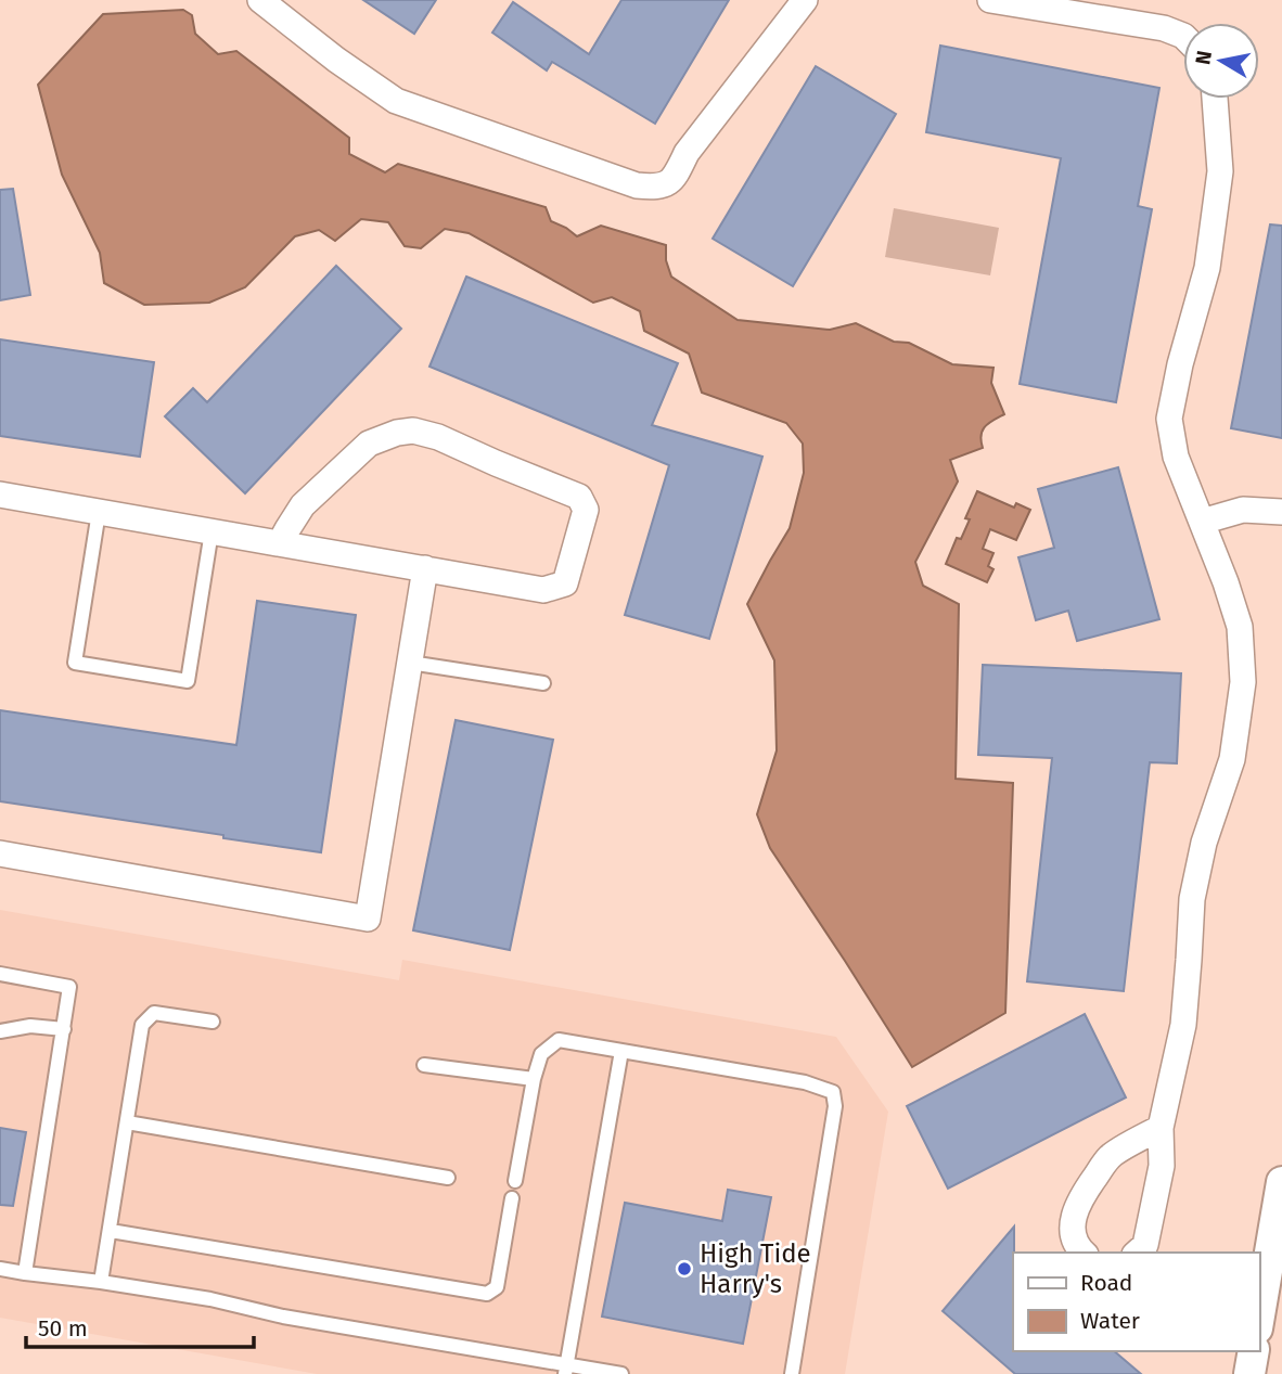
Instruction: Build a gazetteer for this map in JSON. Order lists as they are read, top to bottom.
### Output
{
  "places": ["High Tide Harry's"],
  "legend": ["Road", "Water"],
  "scale_bar": "50 m",
  "north": "left"
}
